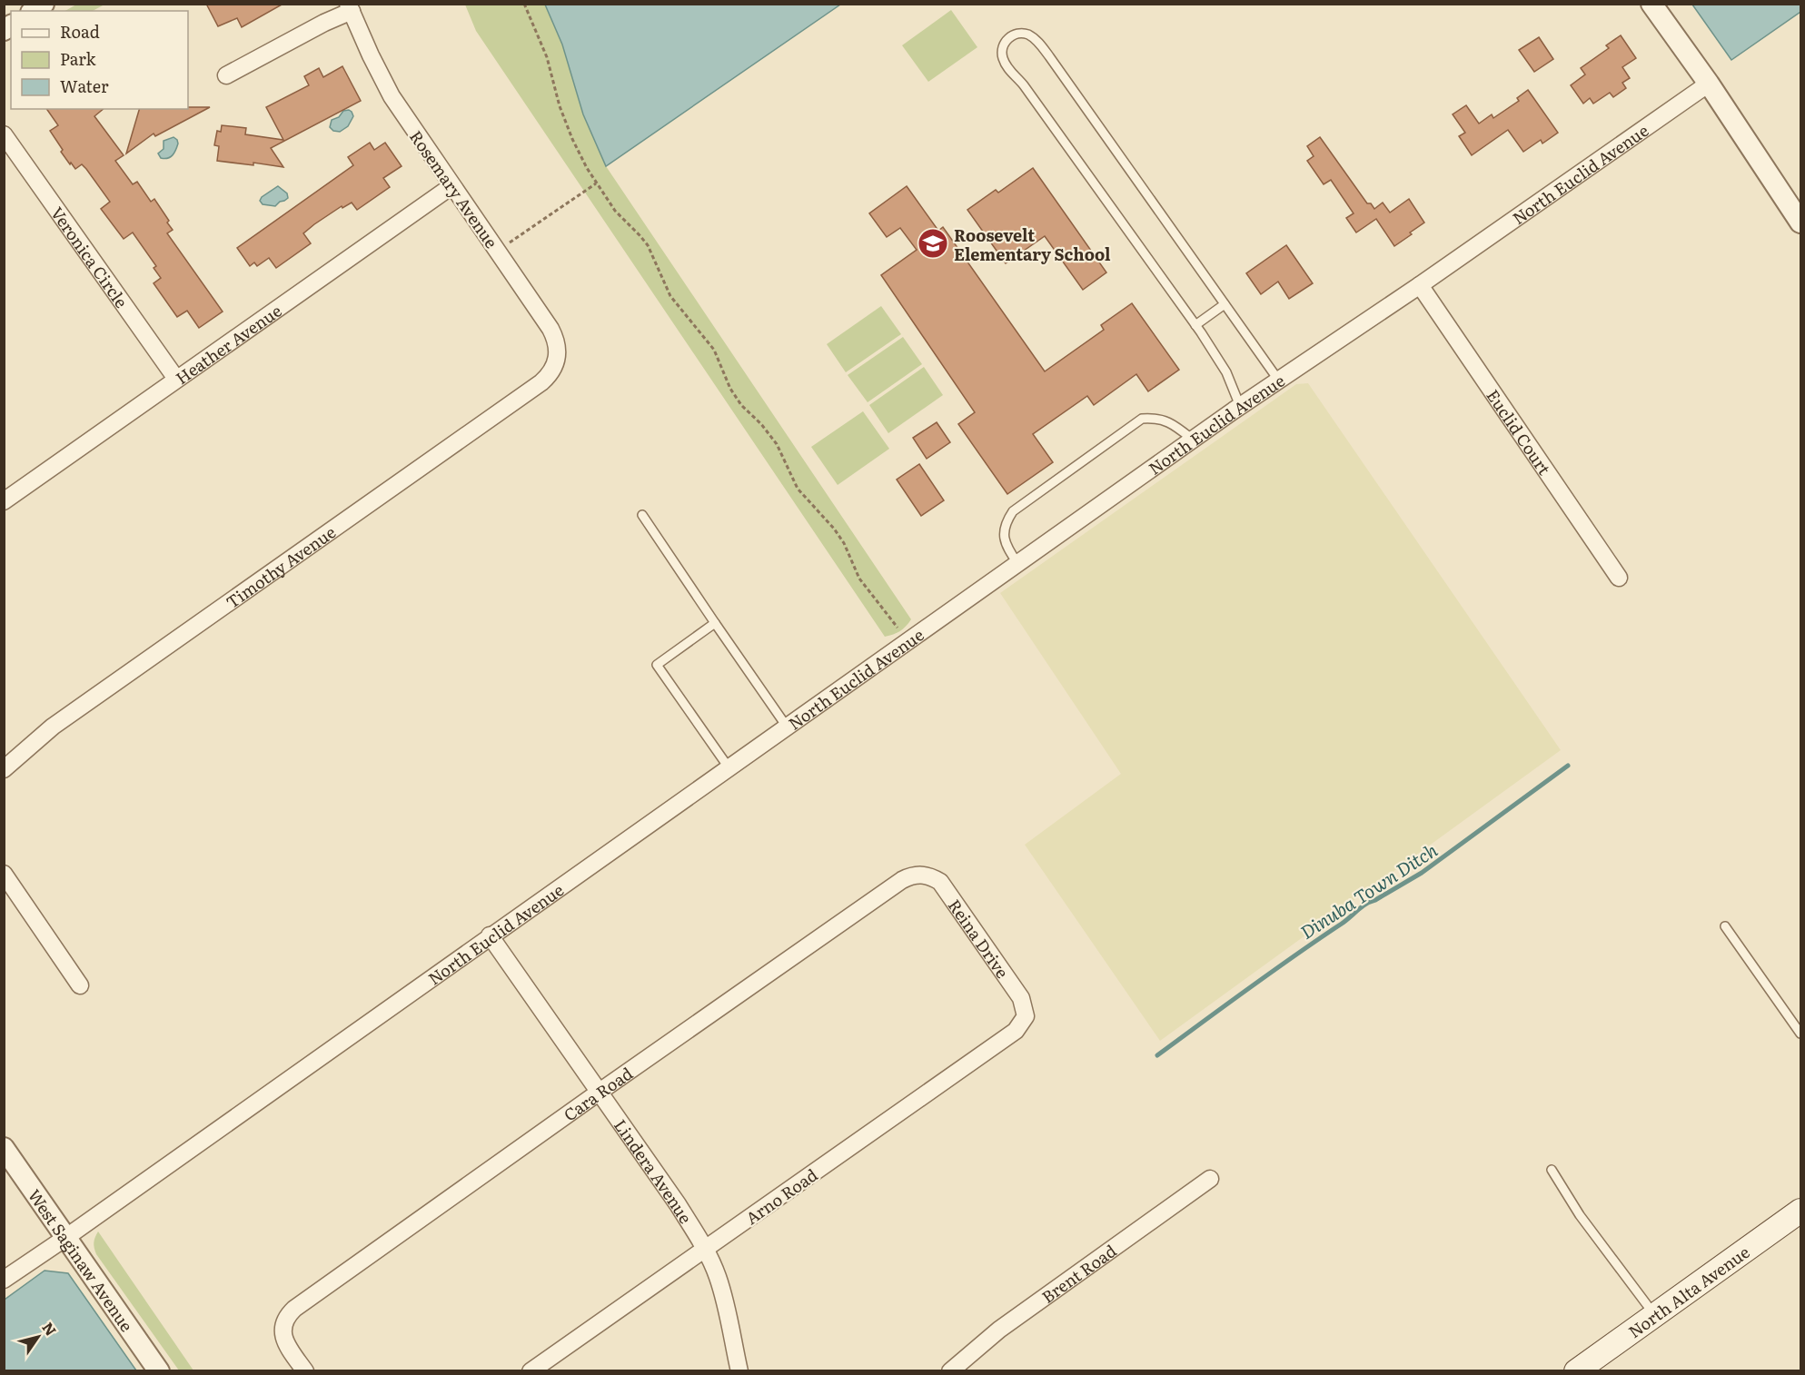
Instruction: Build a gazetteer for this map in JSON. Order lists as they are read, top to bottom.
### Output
{
  "streets": {
    "main road": ["North Alta Avenue"],
    "street": [
      "North Euclid Avenue",
      "Rosemary Avenue",
      "Veronica Circle",
      "Heather Avenue",
      "Euclid Court",
      "Timothy Avenue",
      "Reina Drive",
      "Cara Road",
      "Lindera Avenue",
      "Arno Road",
      "West Saginaw Avenue",
      "Brent Road"
    ]
  },
  "crossings": [
    ["North Euclid Avenue", "Euclid Court"],
    ["North Euclid Avenue", "Lindera Avenue"],
    ["North Euclid Avenue", "West Saginaw Avenue"],
    ["Rosemary Avenue", "Heather Avenue"],
    ["Rosemary Avenue", "Timothy Avenue"],
    ["Veronica Circle", "Heather Avenue"],
    ["Reina Drive", "Cara Road"],
    ["Reina Drive", "Arno Road"],
    ["Cara Road", "Lindera Avenue"],
    ["Lindera Avenue", "Arno Road"]
  ],
  "water": ["Dinuba Town Ditch"],
  "places": {
    "school or university": ["Roosevelt Elementary School"]
  },
  "legend": ["Road", "Park", "Water"],
  "north": "top right"
}
